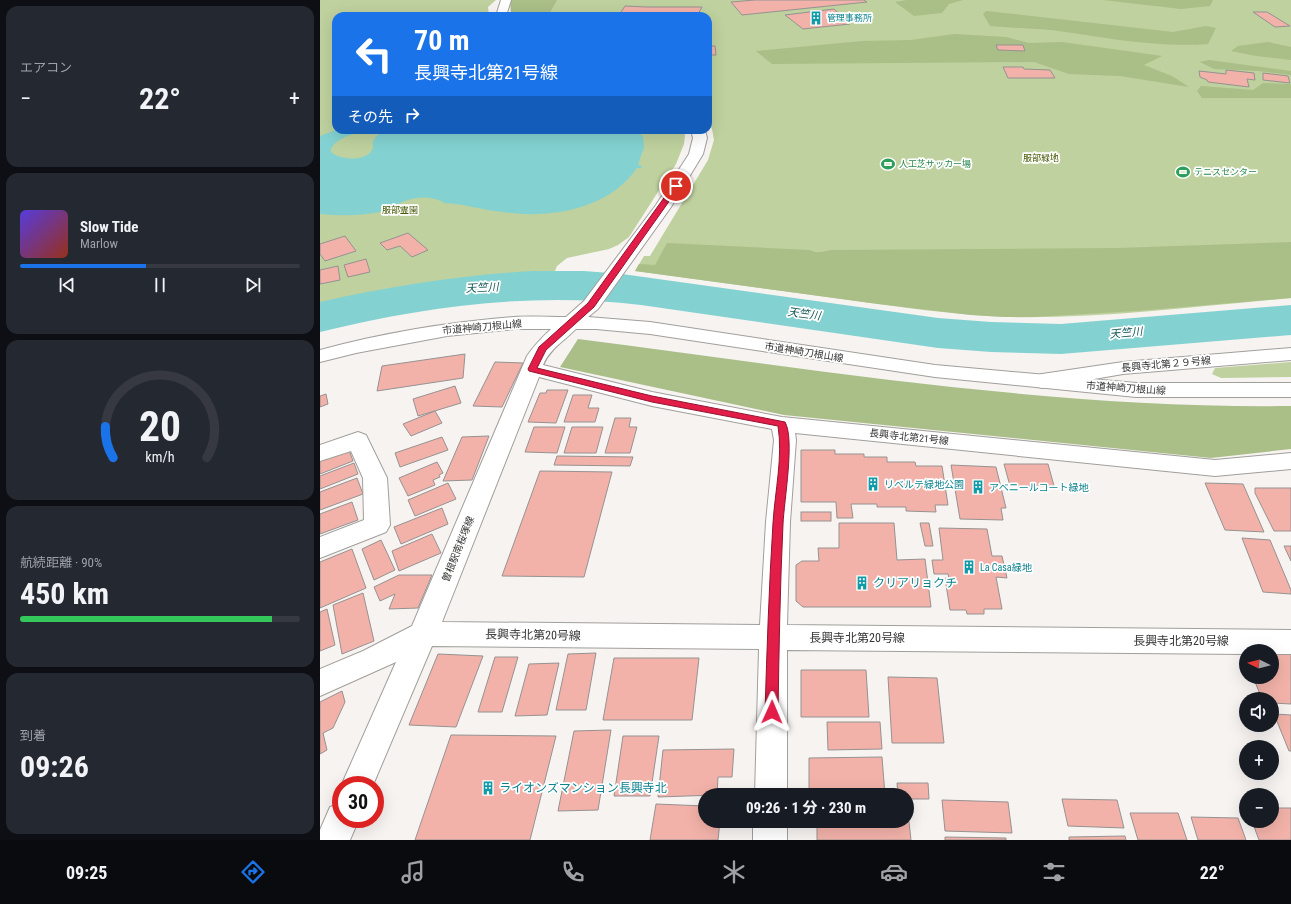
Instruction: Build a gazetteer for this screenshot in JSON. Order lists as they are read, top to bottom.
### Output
{
  "streets": {
    "street": [
      "市道神崎刀根山線",
      "長興寺北第２９号線",
      "長興寺北第21号線",
      "曽根駅南桜塚線",
      "長興寺北第20号線"
    ]
  },
  "crossings": [
    ["市道神崎刀根山線", "長興寺北第２９号線"],
    ["市道神崎刀根山線", "曽根駅南桜塚線"],
    ["長興寺北第21号線", "曽根駅南桜塚線"],
    ["曽根駅南桜塚線", "長興寺北第20号線"]
  ],
  "water": ["天竺川"],
  "parks": ["服部緑地", "服部霊園"],
  "places": {
    "building": [
      "管理事務所",
      "リベルテ緑地公園",
      "アベニールコート緑地",
      "La Casa緑地",
      "クリアリョクチ",
      "ライオンズマンション長興寺北"
    ],
    "sports": ["人工芝サッカー場", "テニスセンター"]
  },
  "north": "left",
  "page": {
    "tile": [
      "エアコン",
      ["航続距離 · 90%", "450 km"],
      ["到着", "09:26"]
    ],
    "turn": ["70 m", "長興寺北第21号線"],
    "heat": ["−", "22°", "+"],
    "then": "その先",
    "song": ["Slow Tide", "Marlow"],
    "map_buttons": ["+", "−"],
    "limit": "30",
    "trip": "09:26 · 1 分 · 230 m",
    "tabs": ["09:25", "22°"],
    "gauge": ["20", "km/h"]
  }
}
